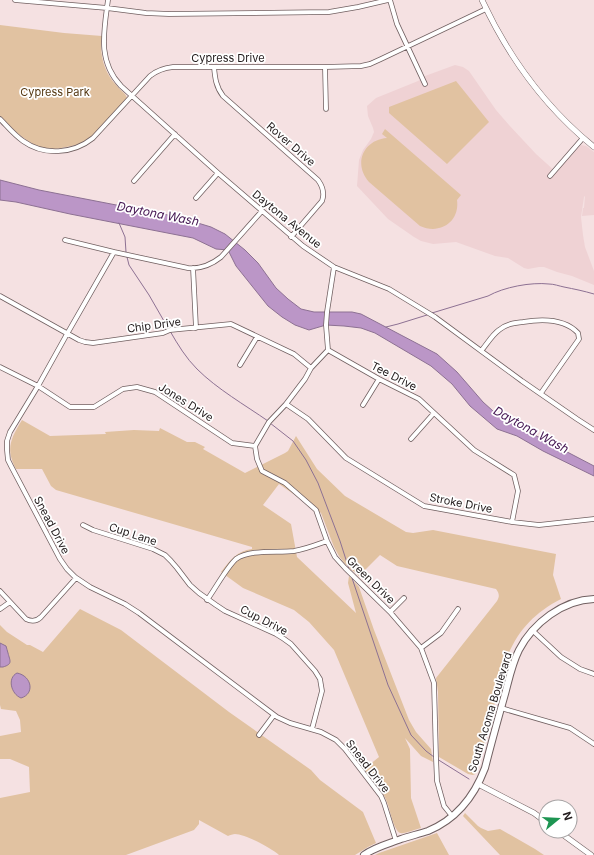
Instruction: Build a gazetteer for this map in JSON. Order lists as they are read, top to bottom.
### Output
{
  "streets": {
    "main road": ["South Acoma Boulevard"],
    "street": [
      "Cypress Drive",
      "Rover Drive",
      "Daytona Avenue",
      "Chip Drive",
      "Tee Drive",
      "Jones Drive",
      "Stroke Drive",
      "Snead Drive",
      "Cup Lane",
      "Green Drive",
      "Cup Drive"
    ]
  },
  "crossings": [
    ["Cypress Drive", "Rover Drive"],
    ["Cypress Drive", "Daytona Avenue"],
    ["Rover Drive", "Daytona Avenue"],
    ["Chip Drive", "Snead Drive"],
    ["Tee Drive", "Stroke Drive"],
    ["Jones Drive", "Snead Drive"],
    ["Jones Drive", "Green Drive"],
    ["Snead Drive", "Cup Drive"],
    ["Snead Drive", "South Acoma Boulevard"],
    ["Cup Lane", "Cup Drive"],
    ["Green Drive", "South Acoma Boulevard"]
  ],
  "water": ["Daytona Wash"],
  "parks": ["Cypress Park"],
  "north": "right"
}
